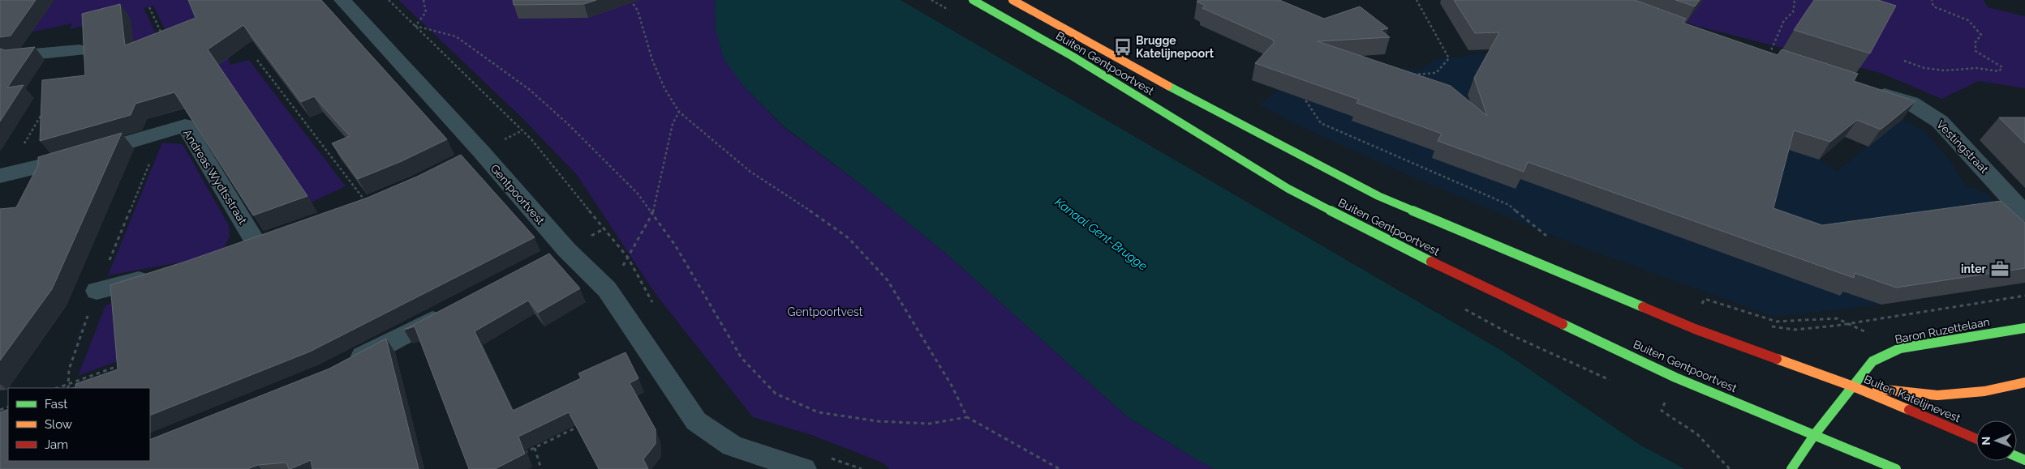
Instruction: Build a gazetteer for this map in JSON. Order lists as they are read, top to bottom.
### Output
{
  "streets": {
    "main road": ["Buiten Gentpoortvest", "Baron Ruzettelaan", "Buiten Katelijnevest"],
    "street": ["Vestingstraat", "Andreas Wydtsstraat", "Gentpoortvest"]
  },
  "crossings": [
    ["Buiten Gentpoortvest", "Baron Ruzettelaan"],
    ["Buiten Gentpoortvest", "Buiten Katelijnevest"],
    ["Baron Ruzettelaan", "Buiten Katelijnevest"]
  ],
  "water": ["Kanaal Gent-Brugge"],
  "parks": ["Gentpoortvest"],
  "places": {
    "bus stop": ["Brugge Katelijnepoort"],
    "office": ["inter"]
  },
  "legend": ["Fast", "Slow", "Jam"],
  "north": "left"
}
